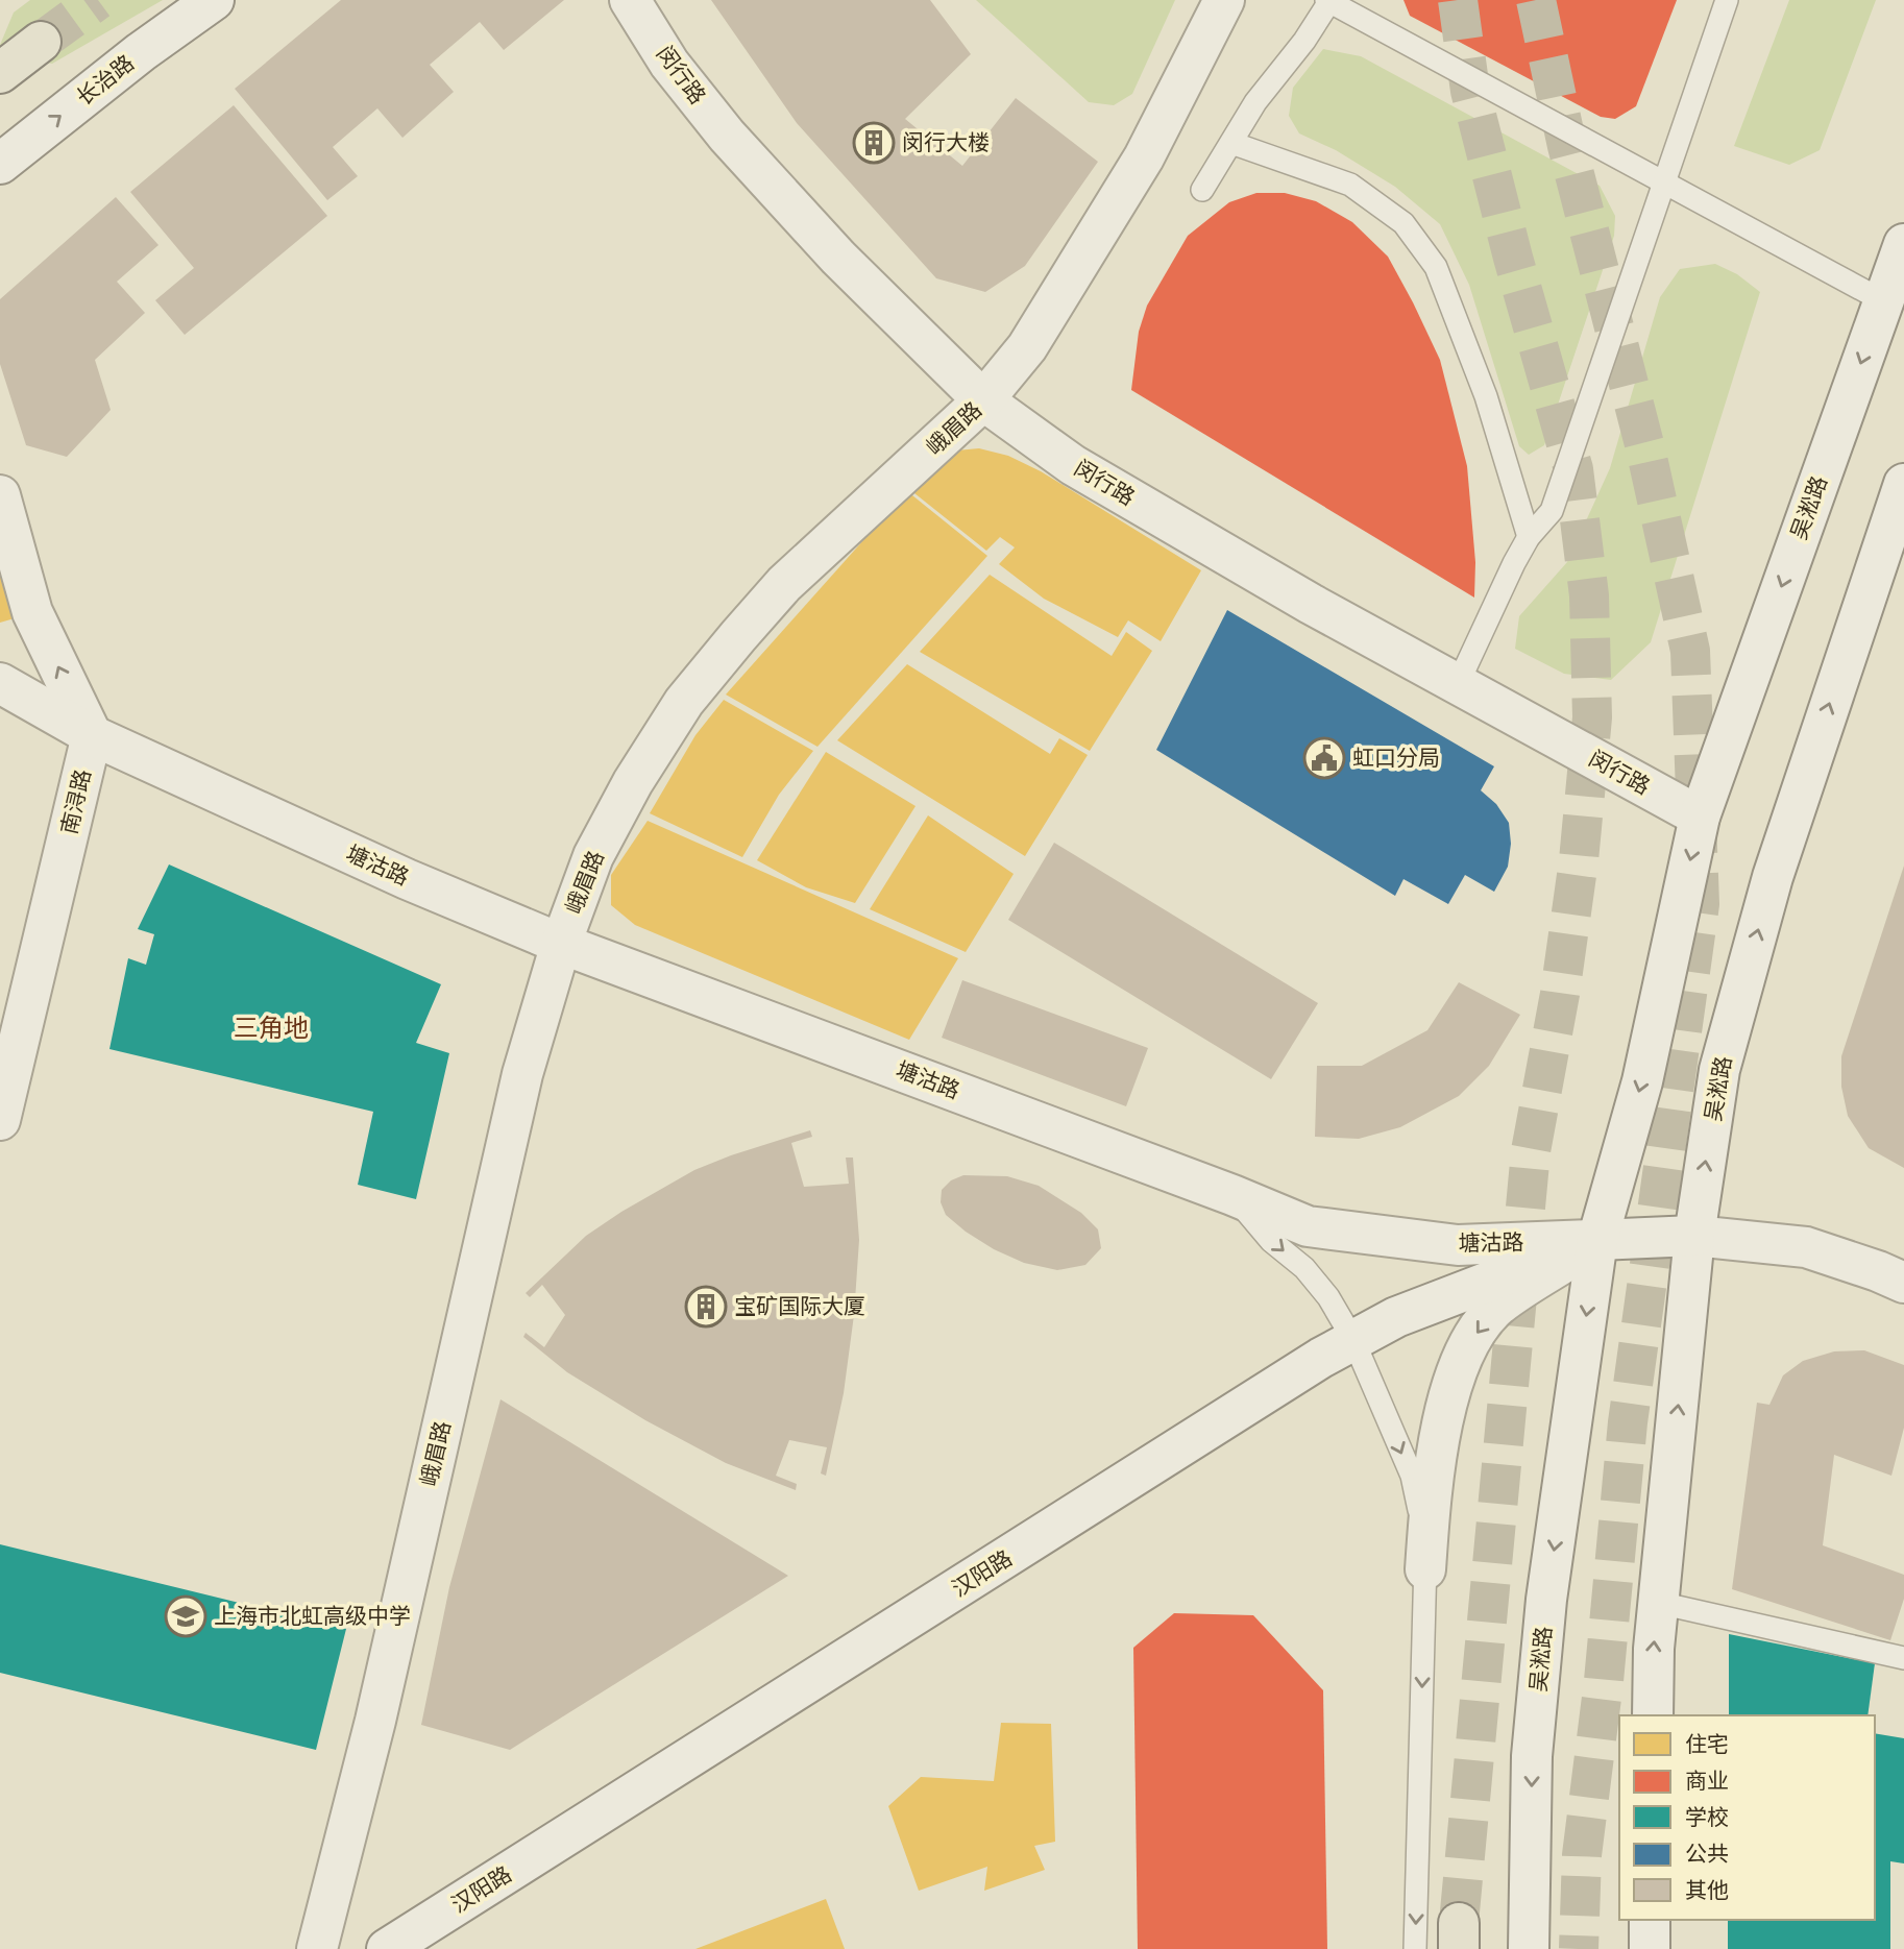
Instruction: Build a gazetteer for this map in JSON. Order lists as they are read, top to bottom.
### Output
{
  "streets": {
    "street": [
      "闵行路",
      "长治路",
      "峨眉路",
      "吴淞路",
      "南浔路",
      "塘沽路",
      "汉阳路"
    ]
  },
  "crossings": [
    ["闵行路", "峨眉路"],
    ["闵行路", "吴淞路"],
    ["峨眉路", "塘沽路"],
    ["吴淞路", "塘沽路"],
    ["吴淞路", "汉阳路"],
    ["南浔路", "塘沽路"],
    ["塘沽路", "汉阳路"]
  ],
  "one_way": ["长治路"],
  "districts": ["三角地"],
  "places": {
    "building": ["闵行大楼", "宝矿国际大厦"],
    "public building": ["虹口分局"],
    "school or university": ["上海市北虹高级中学"]
  },
  "legend": [
    "住宅",
    "商业",
    "学校",
    "公共",
    "其他"
  ]
}
